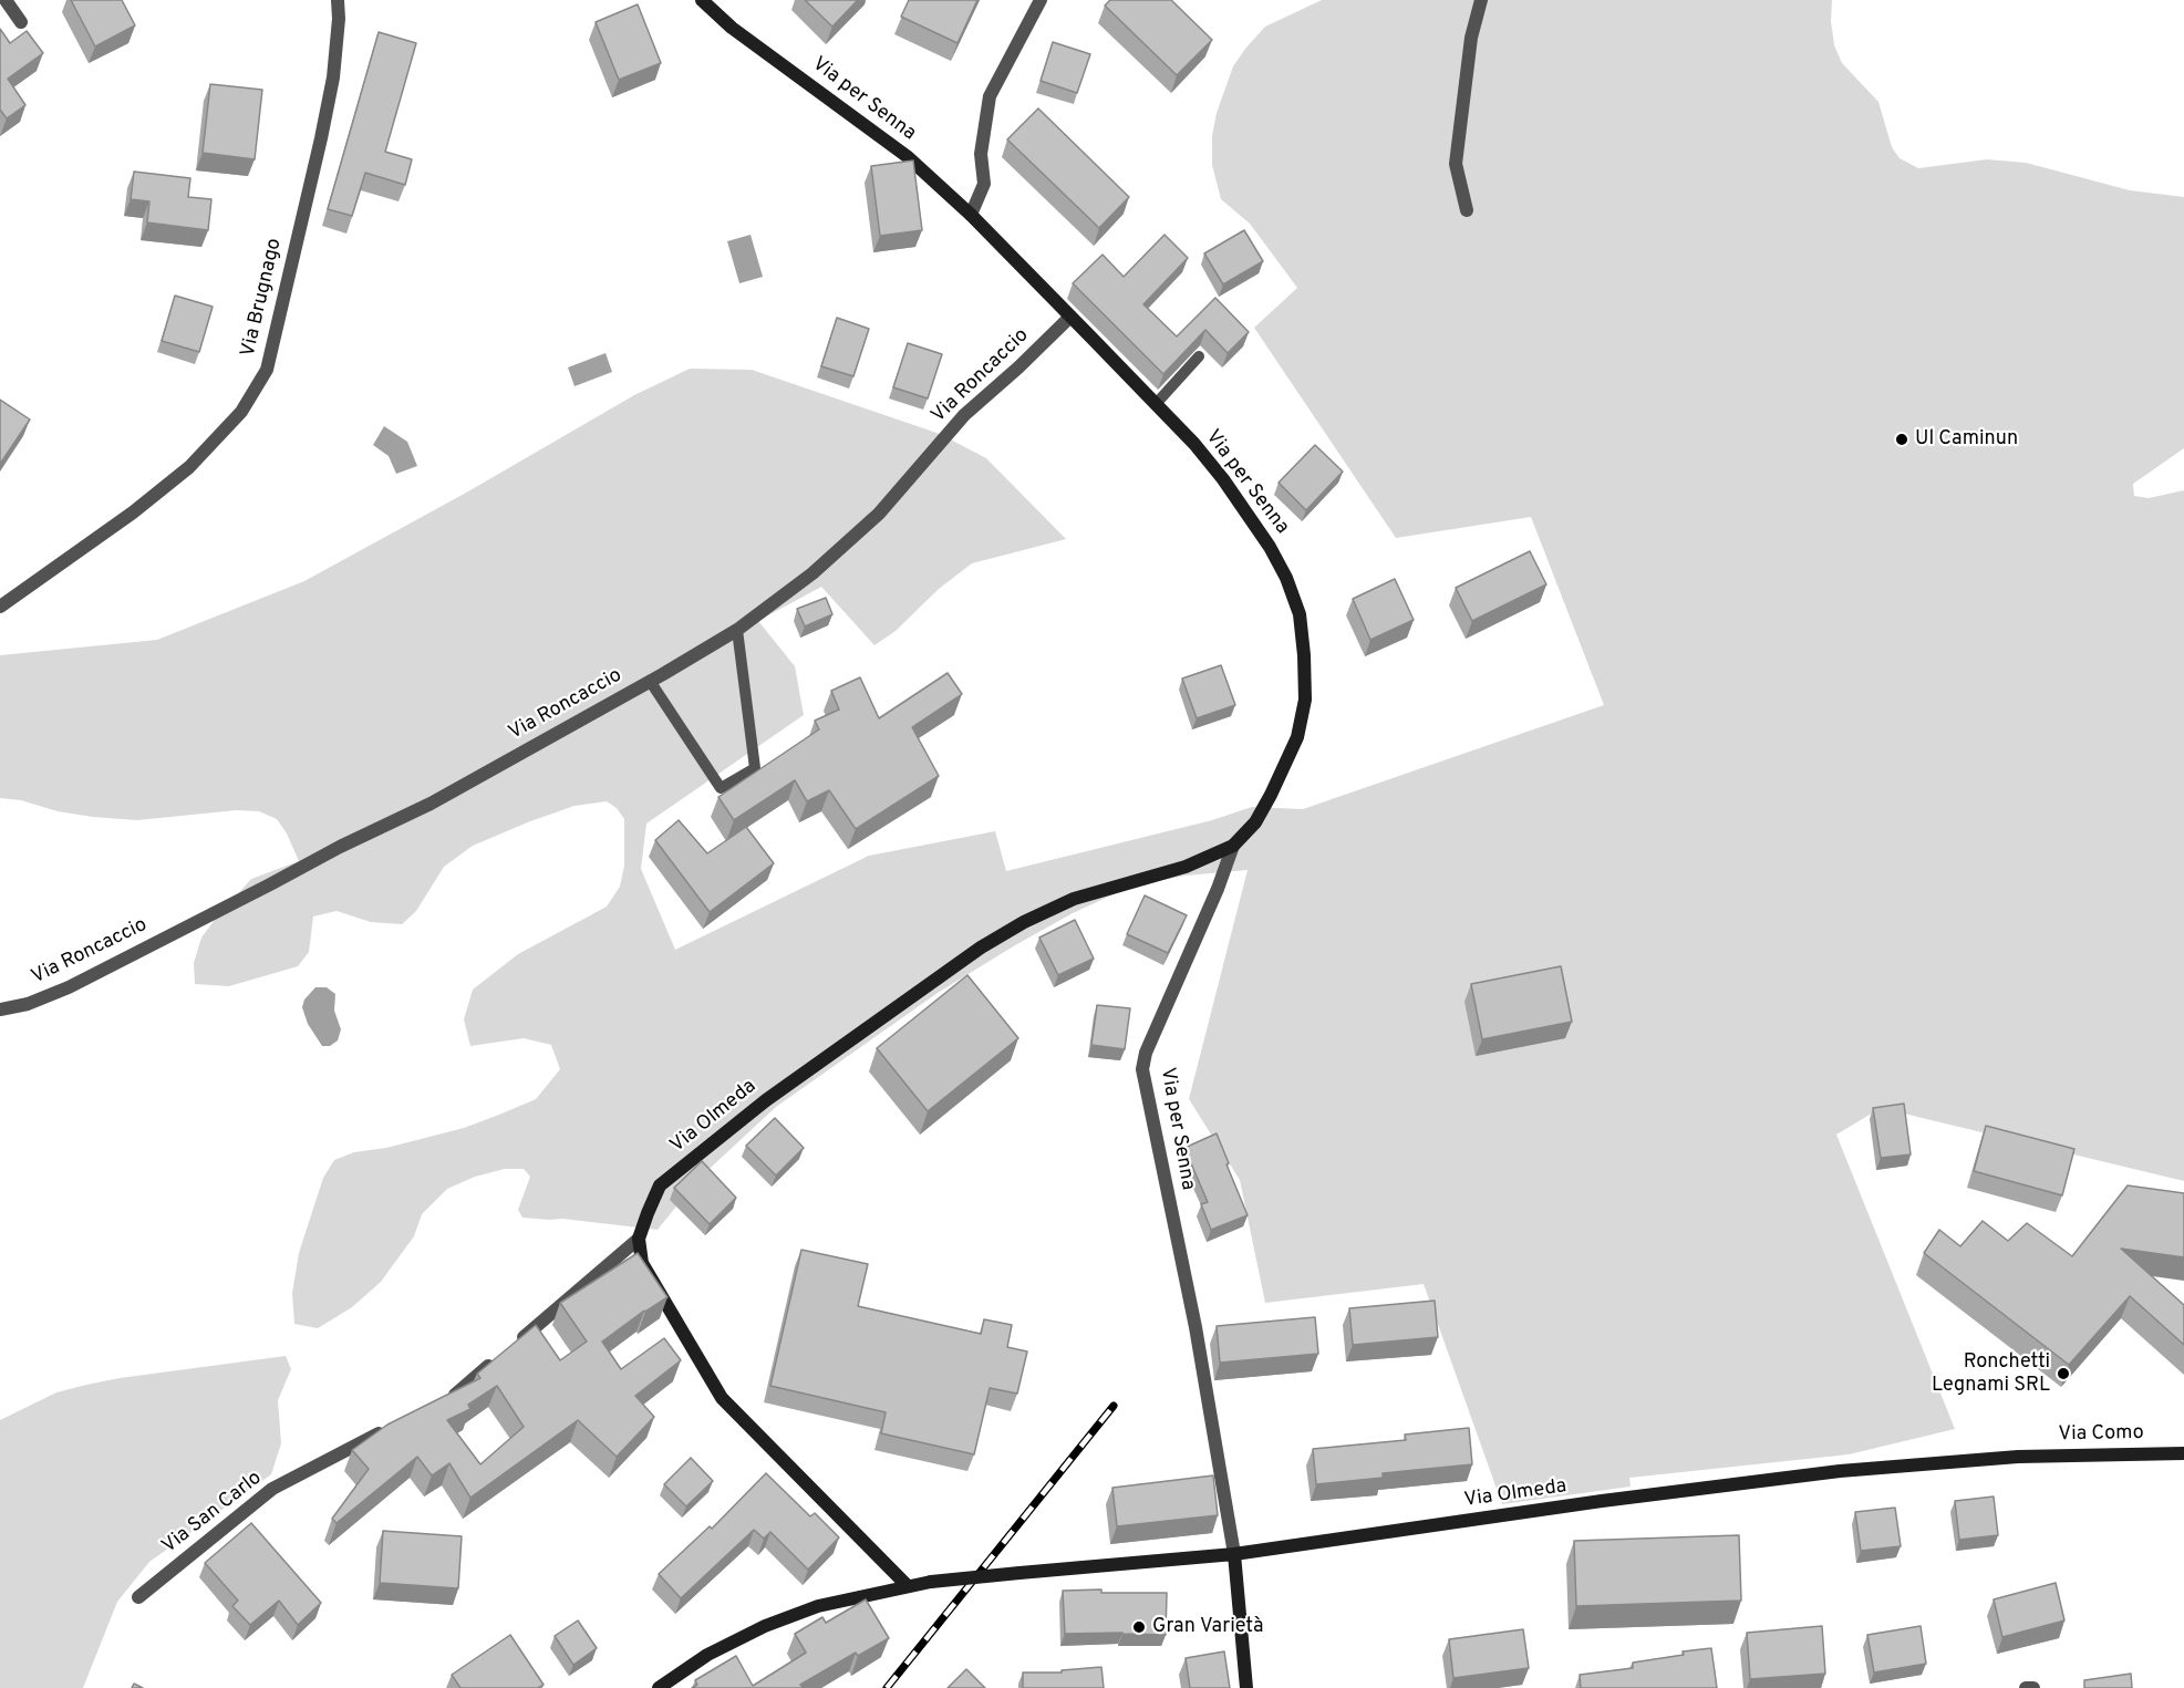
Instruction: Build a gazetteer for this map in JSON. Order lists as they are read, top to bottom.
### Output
{
  "streets": {
    "street": [
      "Via per Senna",
      "Via Brugnago",
      "Via Roncaccio",
      "Via Olmeda",
      "Via Como",
      "Via San Carlo"
    ]
  },
  "crossings": [
    ["Via per Senna", "Via Roncaccio"],
    ["Via per Senna", "Via Olmeda"],
    ["Via Olmeda", "Via Como"]
  ],
  "places": ["Ul Caminun", "Ronchetti Legnami SRL", "Gran Varietà"]
}
